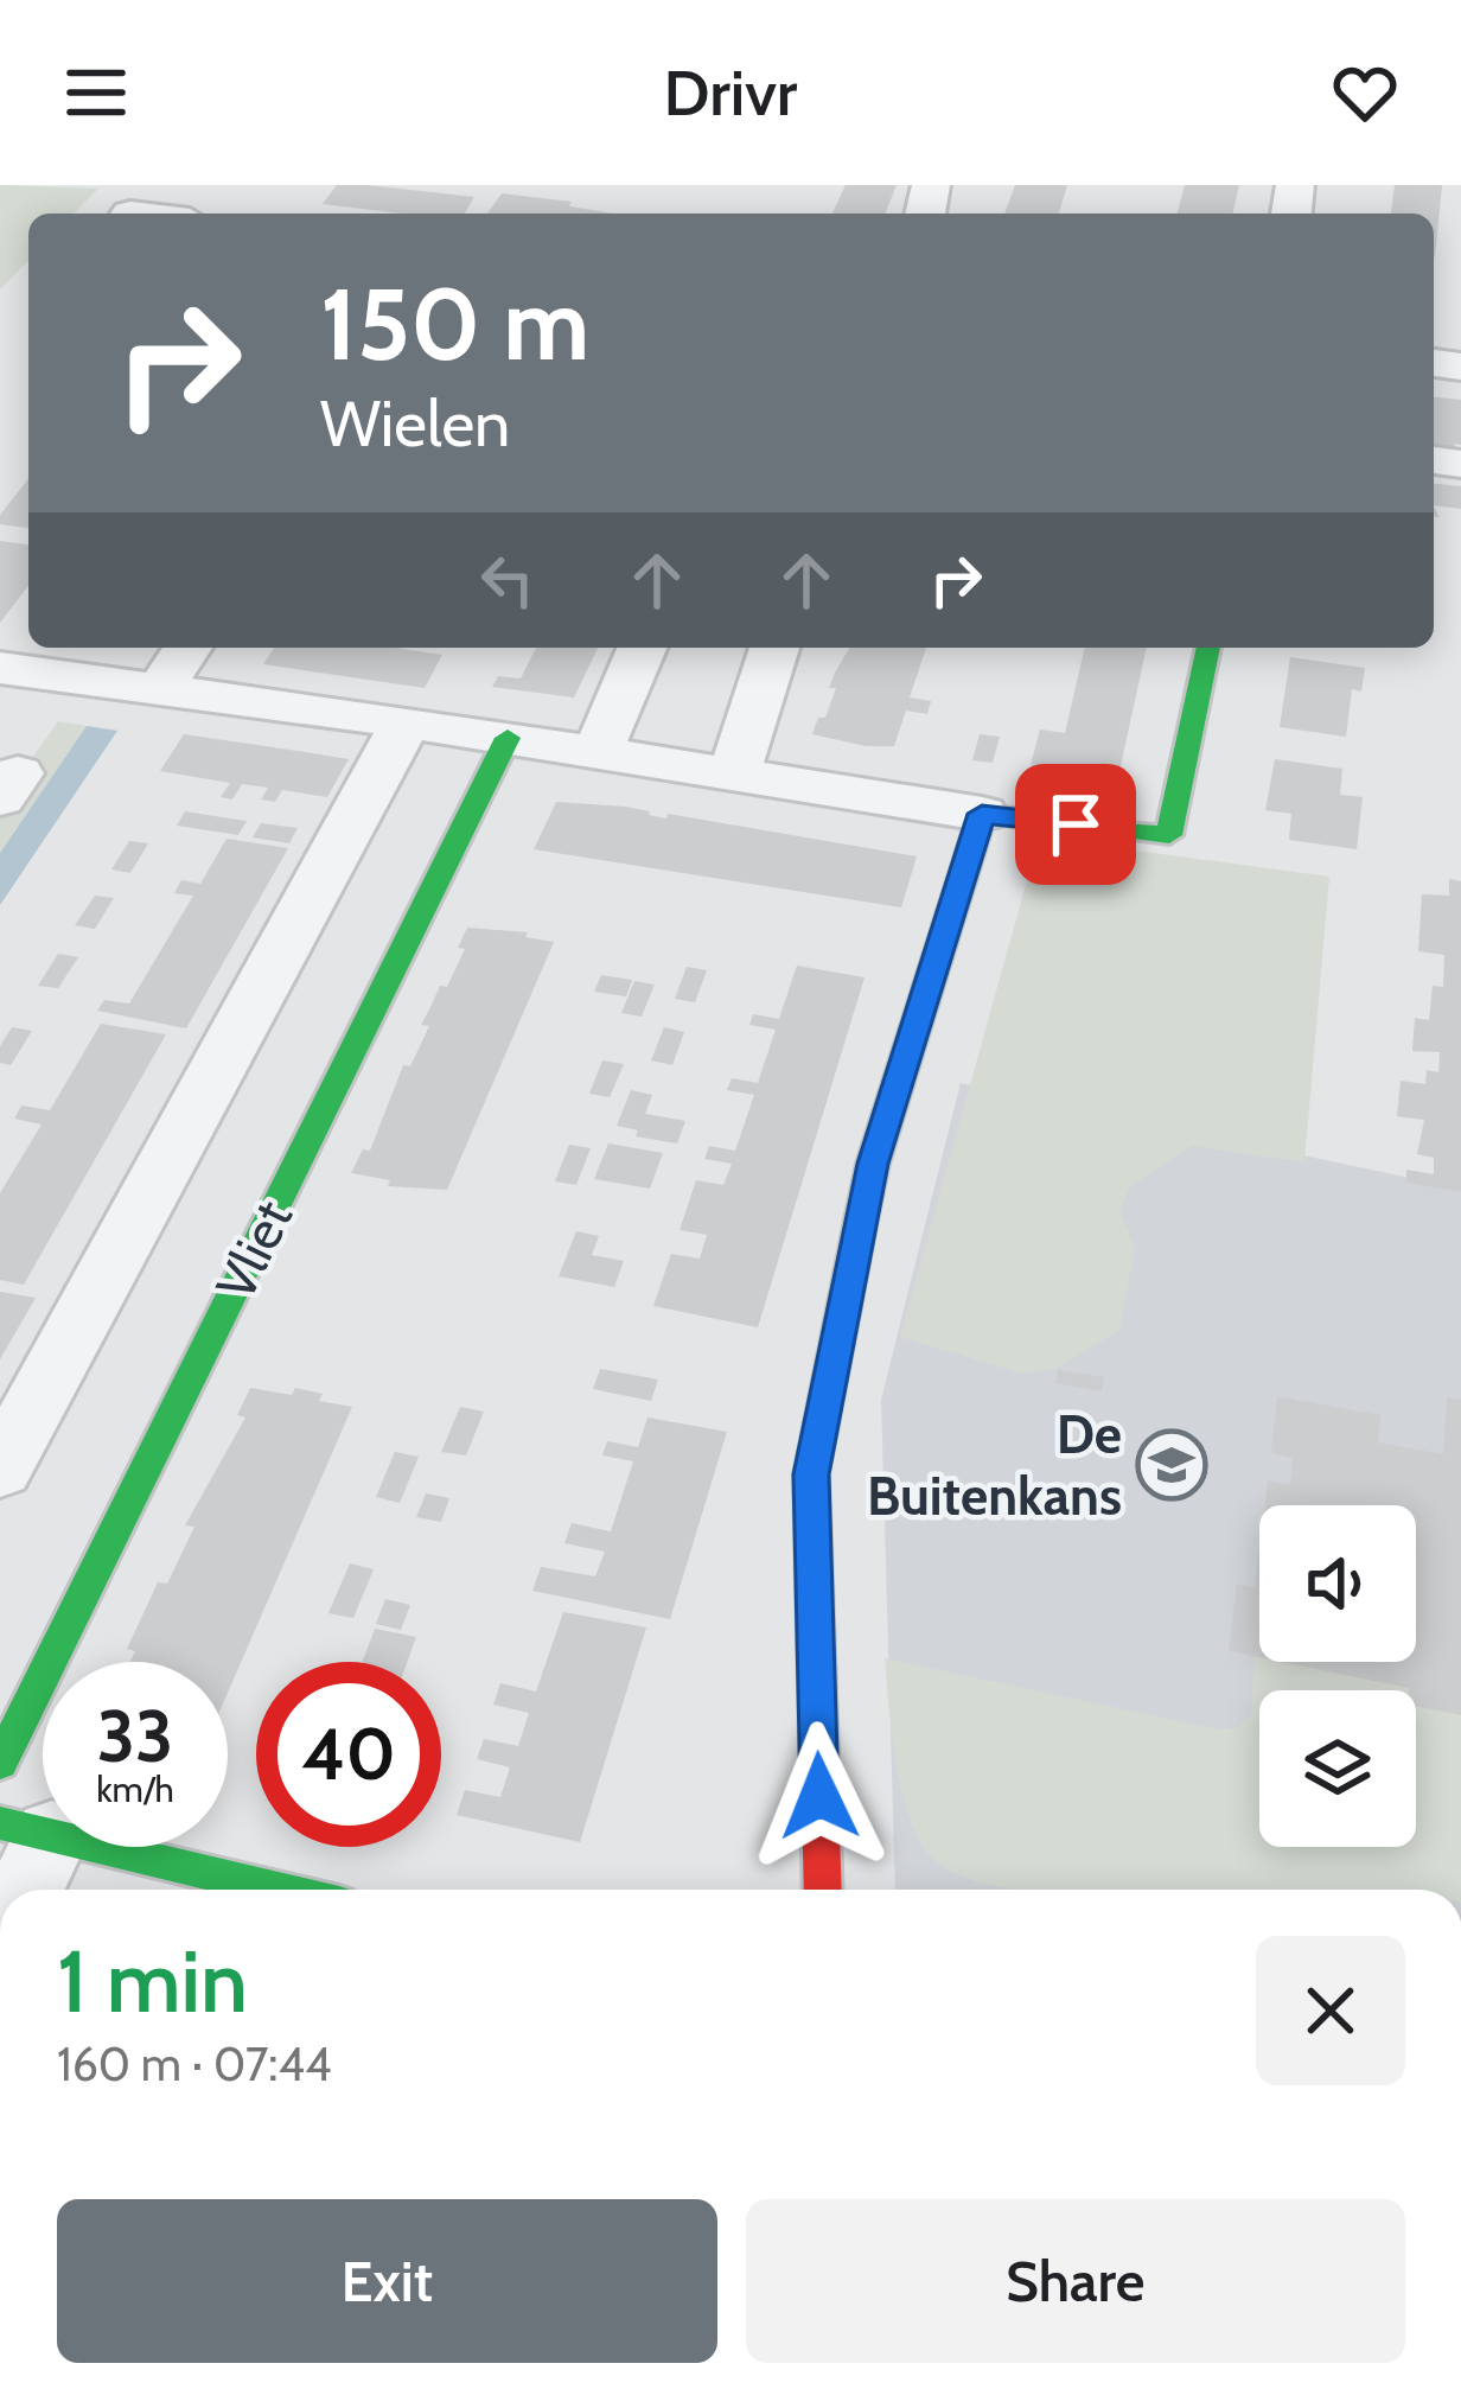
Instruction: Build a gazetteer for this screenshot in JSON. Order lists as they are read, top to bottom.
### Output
{
  "streets": {
    "street": ["Vliet"]
  },
  "places": {
    "school or university": ["De Buitenkans"]
  },
  "page": {
    "header": "Drivr",
    "turn": ["150 m", "Wielen"],
    "speed": "33 km/h",
    "limit": "40",
    "heading": ["1 min", "160 m · 07:44"],
    "buttons": ["Exit", "Share"]
  }
}
